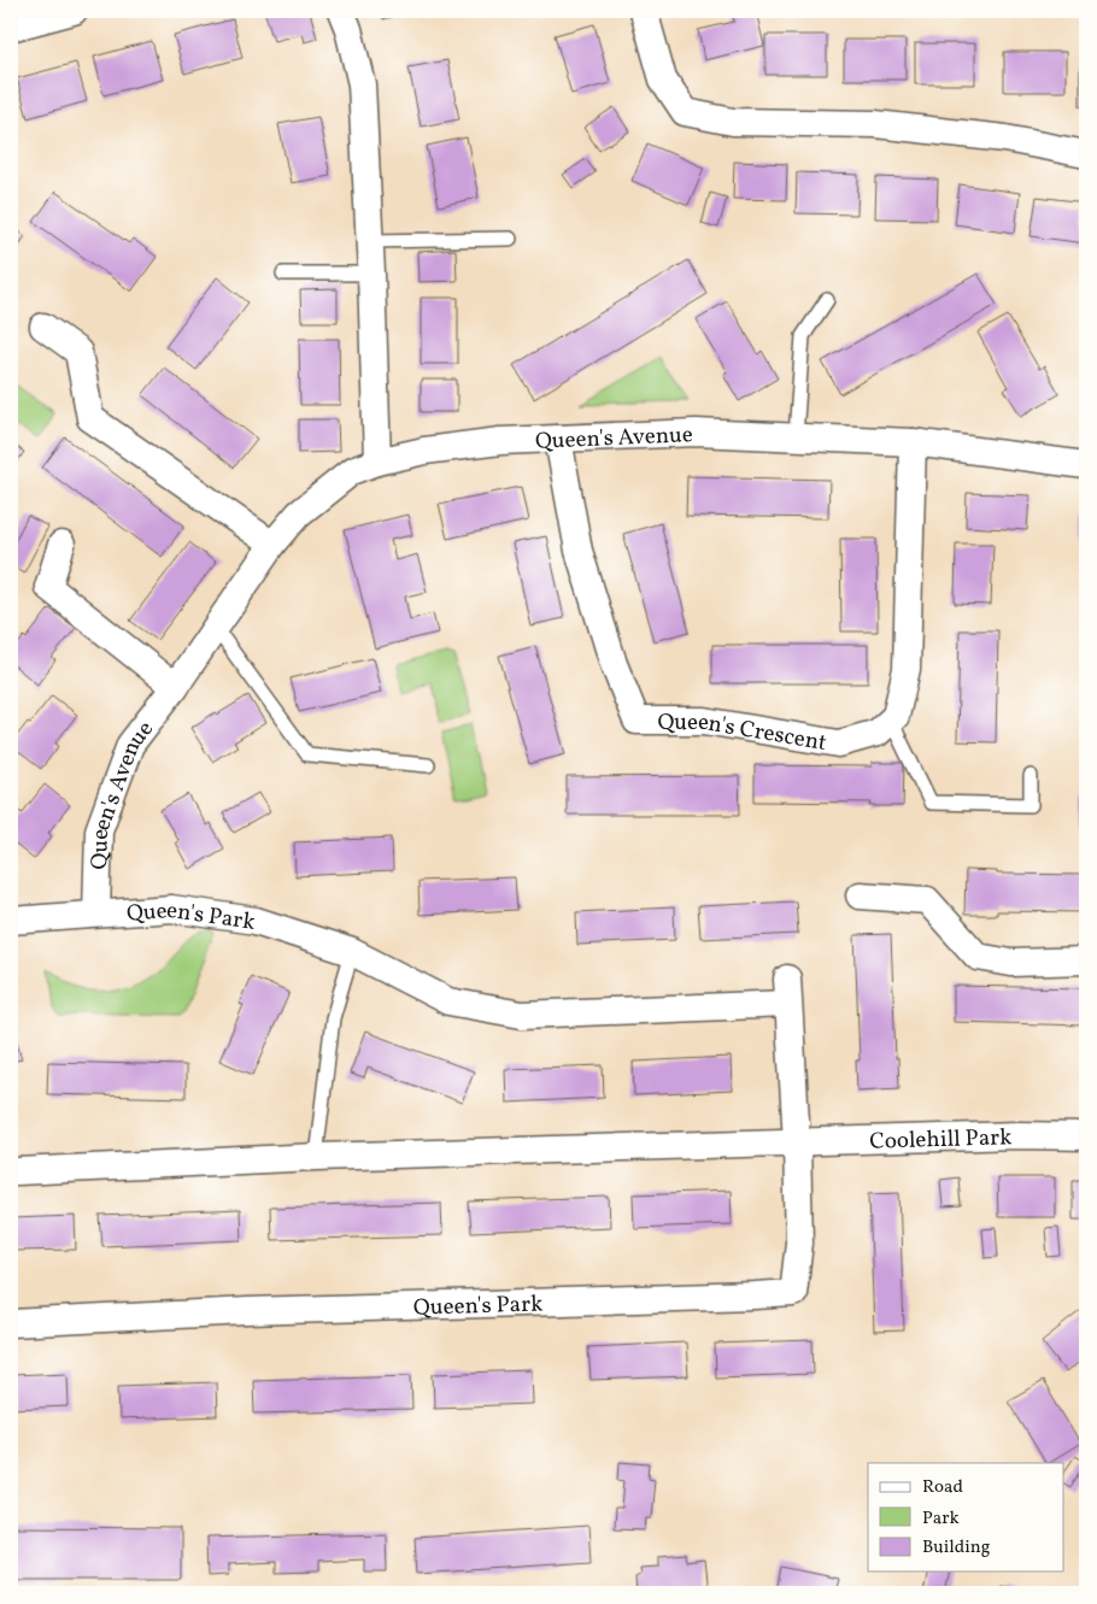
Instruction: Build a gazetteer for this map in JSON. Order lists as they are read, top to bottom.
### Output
{
  "streets": {
    "street": [
      "Queen's Avenue",
      "Queen's Crescent",
      "Queen's Park",
      "Coolehill Park"
    ]
  },
  "crossings": [
    ["Queen's Avenue", "Queen's Crescent"],
    ["Queen's Avenue", "Queen's Park"],
    ["Queen's Park", "Coolehill Park"]
  ],
  "legend": ["Road", "Park", "Building"]
}
